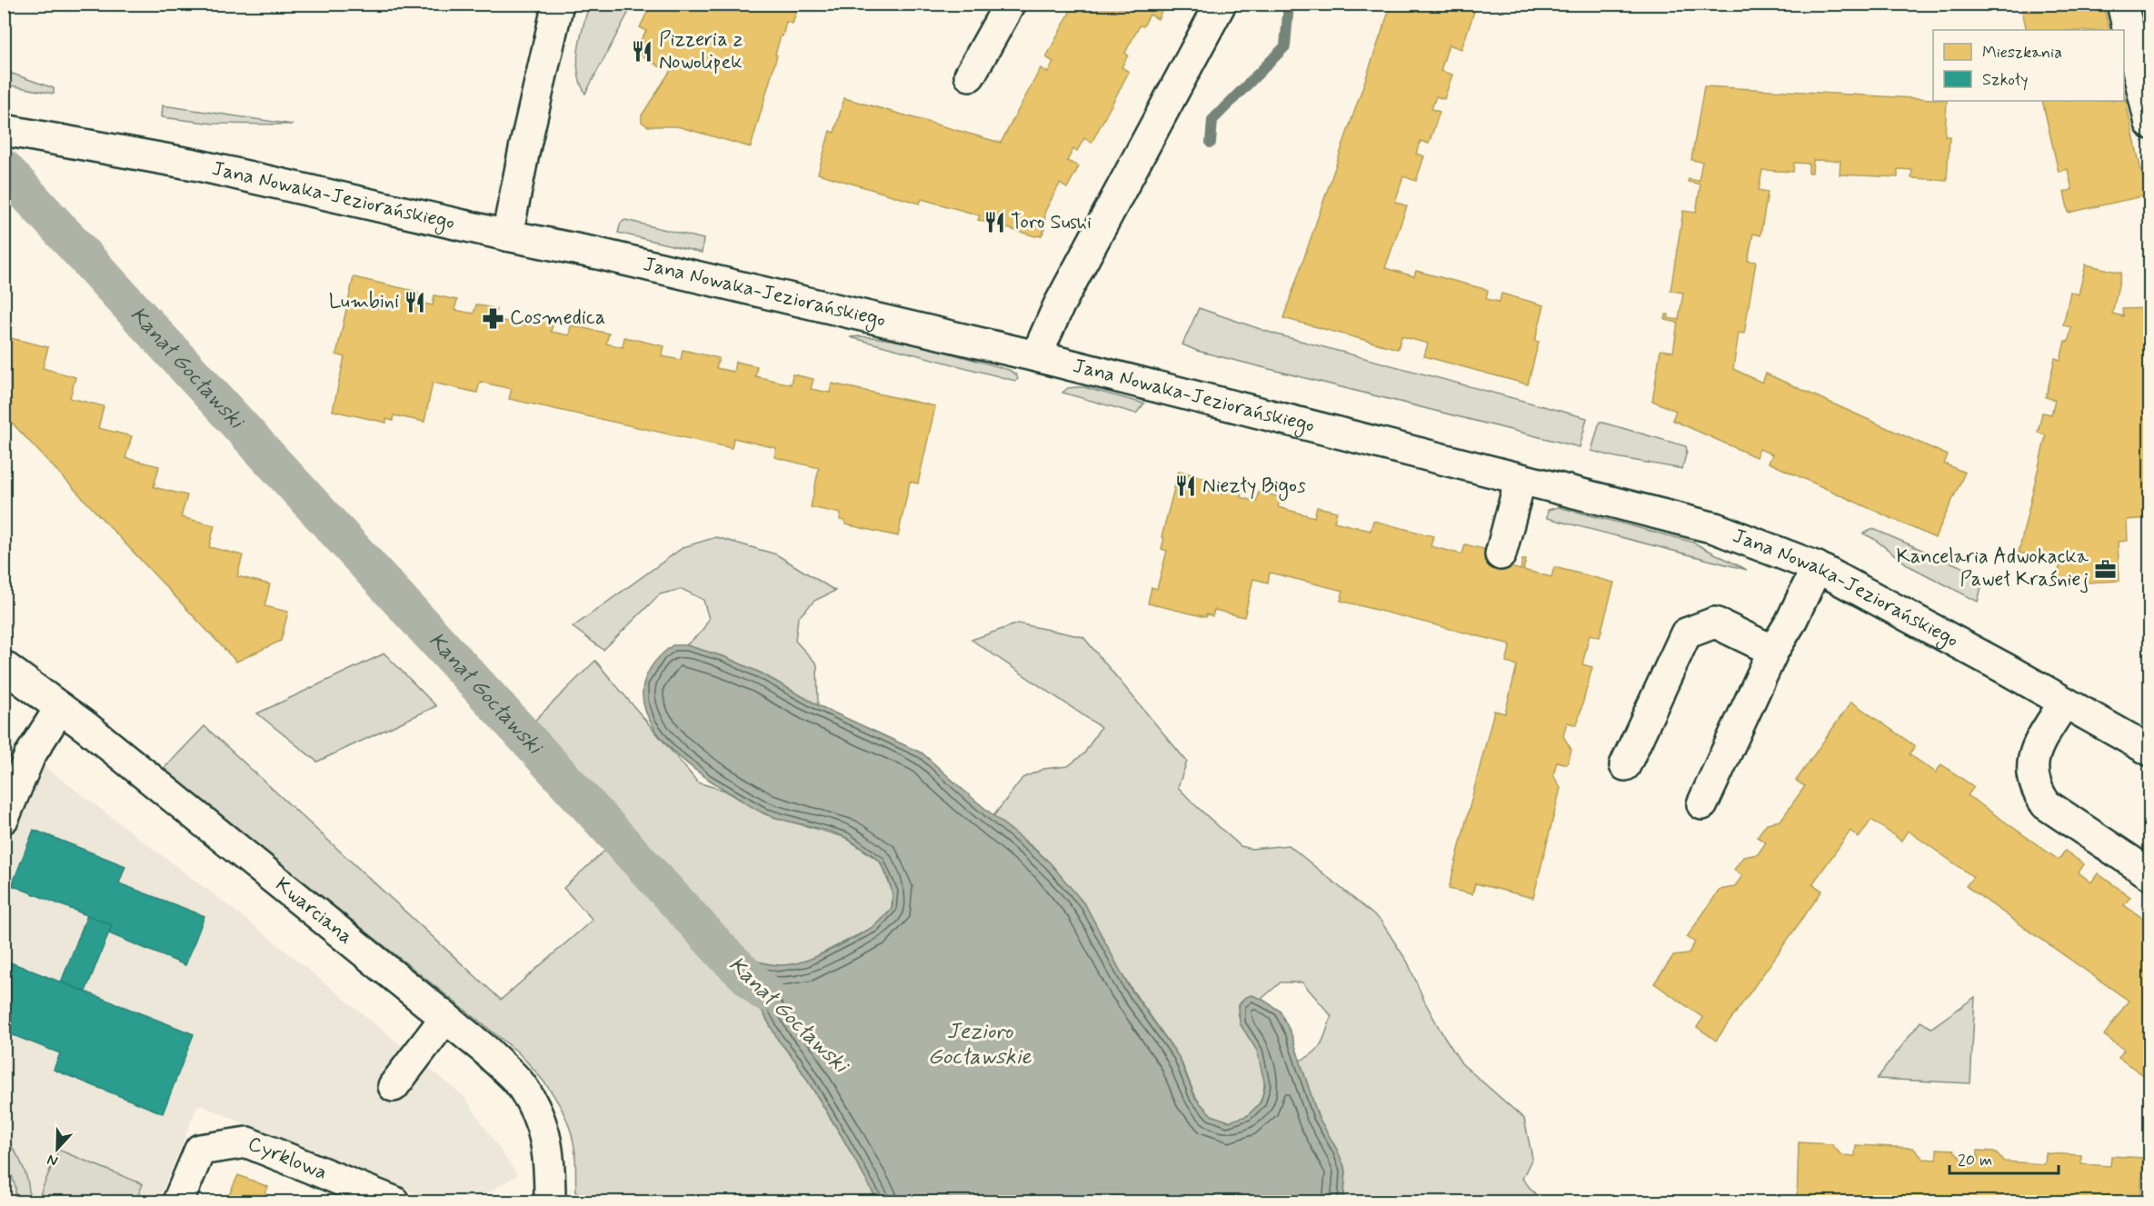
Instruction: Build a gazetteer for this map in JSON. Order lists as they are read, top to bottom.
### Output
{
  "streets": {
    "street": ["Jana Nowaka-Jeziorańskiego", "Kwarciana", "Cyrklowa"]
  },
  "water": ["Kanał Gocławski", "Jezioro Gocławskie"],
  "places": {
    "restaurant": [
      "Pizzeria z Nowolipek",
      "Toro Sushi",
      "Lumbini",
      "Niezły Bigos"
    ],
    "pharmacy": ["Cosmedica"],
    "office": ["Kancelaria Adwokacka Paweł Kraśniej"]
  },
  "legend": ["Mieszkania", "Szkoły"],
  "scale_bar": "20 m",
  "north": "bottom"
}
